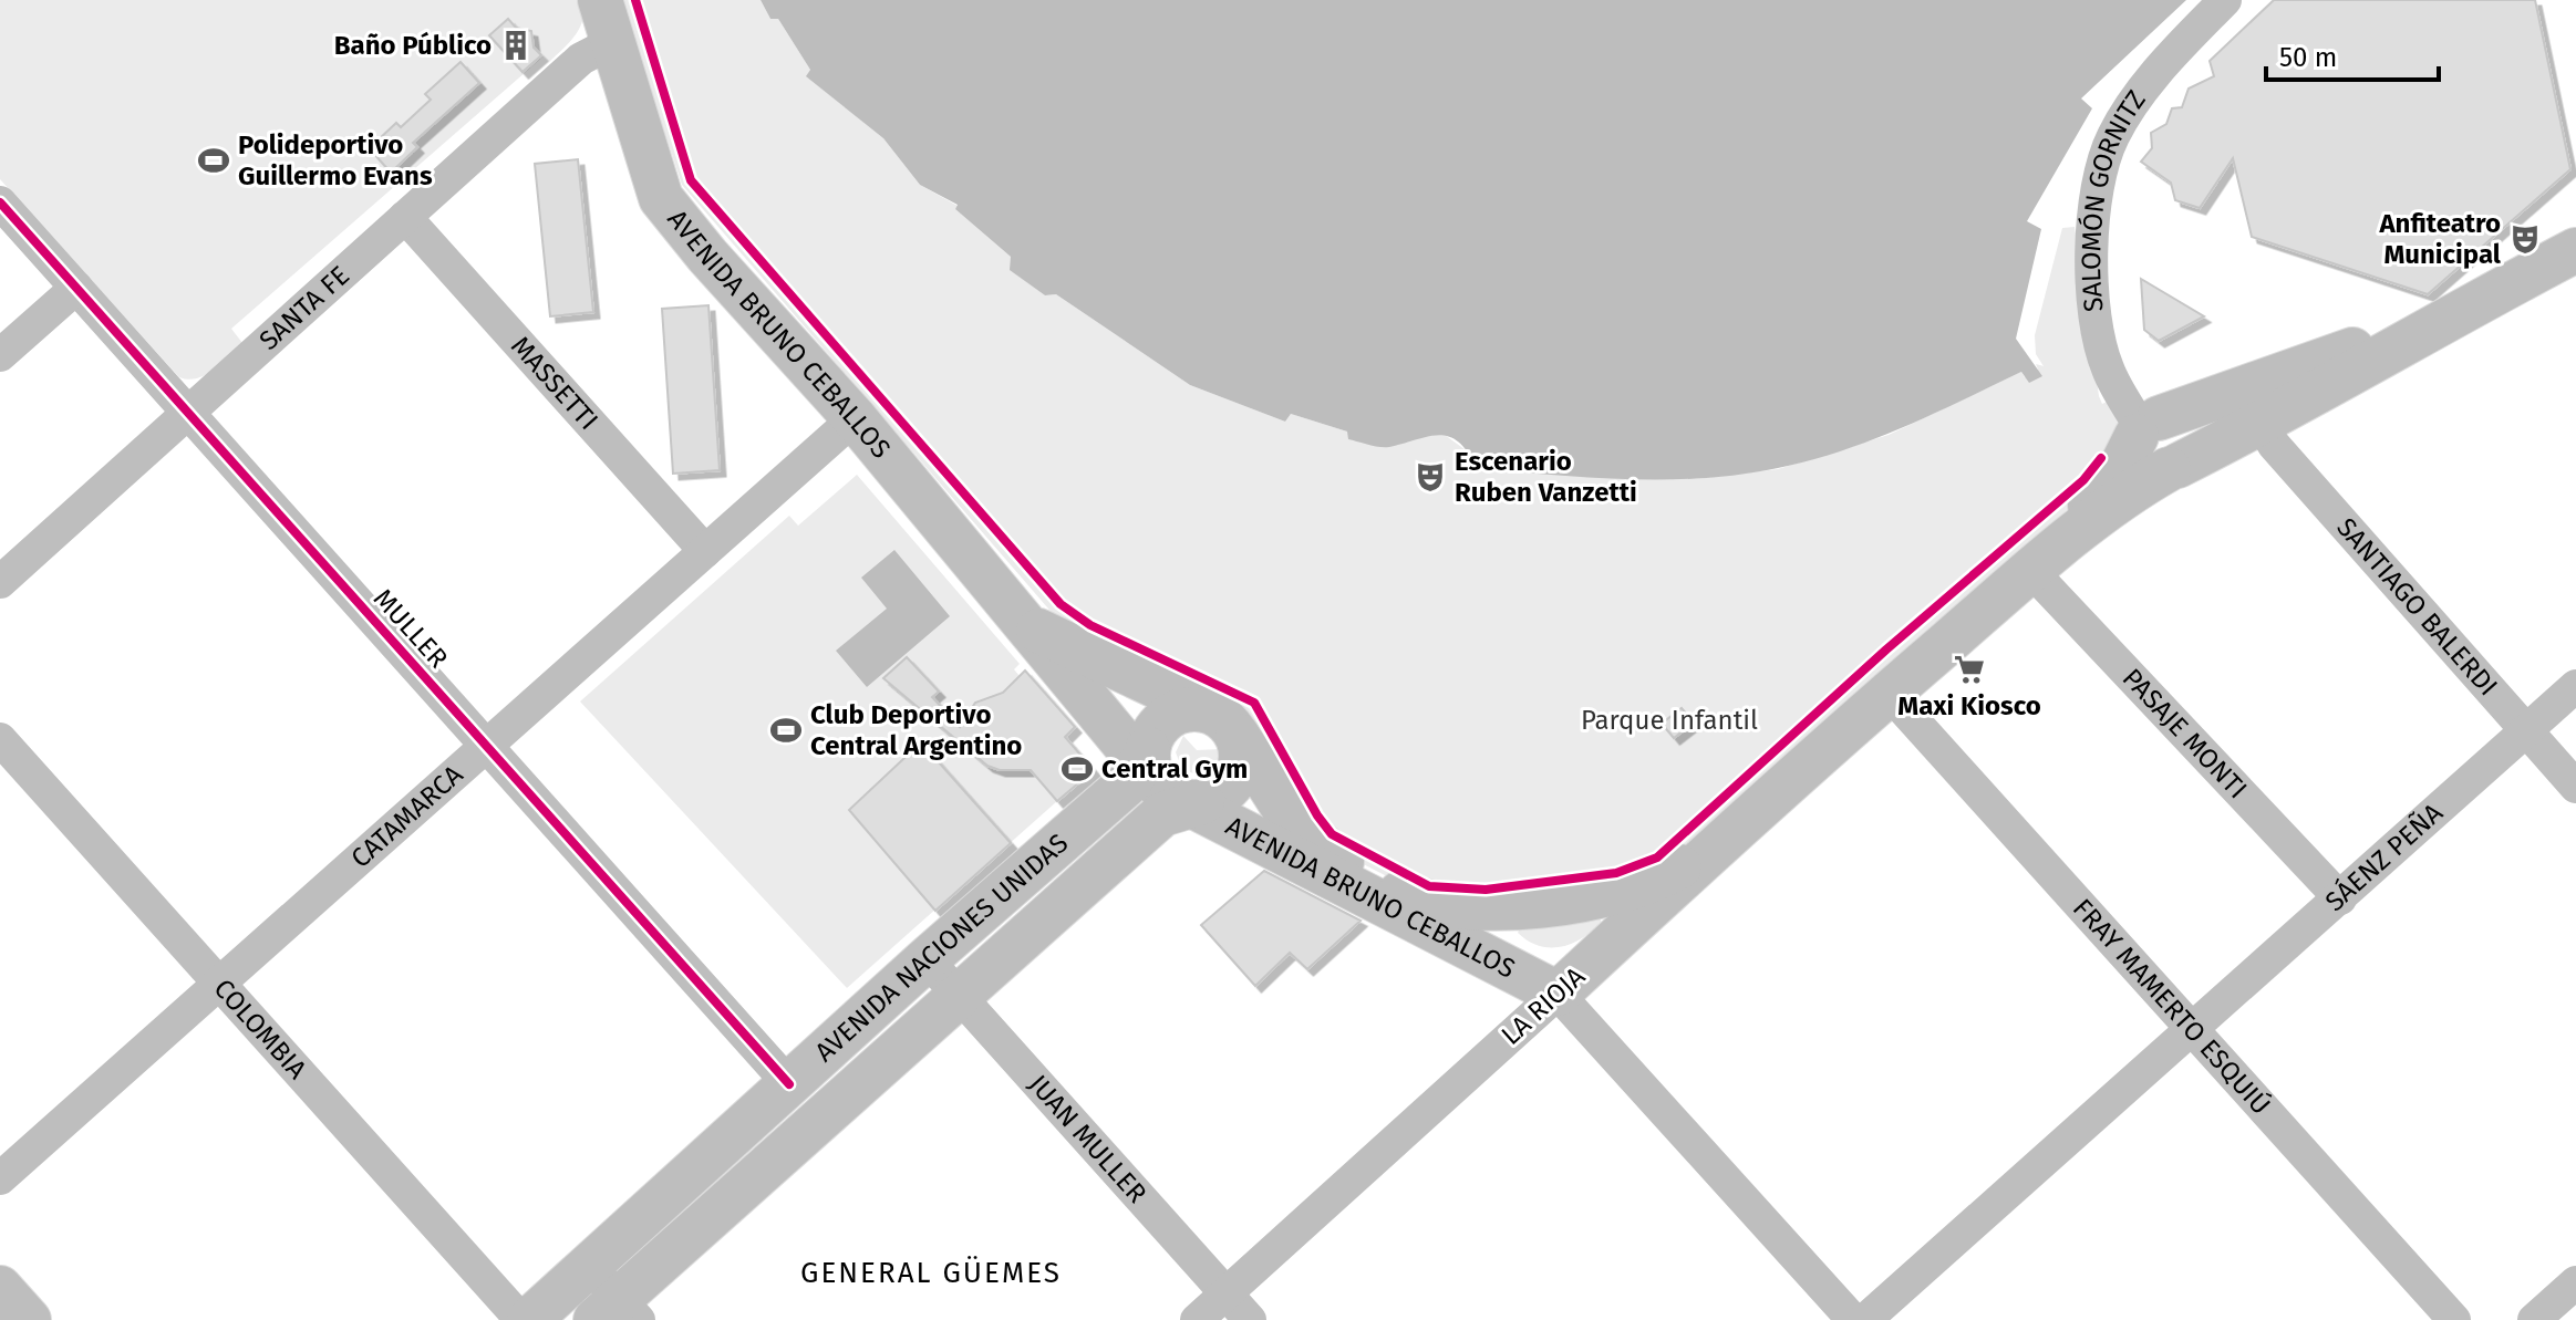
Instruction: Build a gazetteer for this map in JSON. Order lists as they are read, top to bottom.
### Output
{
  "streets": {
    "main road": ["AVENIDA BRUNO CEBALLOS", "AVENIDA NACIONES UNIDAS", "LA RIOJA"],
    "street": [
      "SALOMÓN GORNITZ",
      "SANTA FE",
      "MASSETTI",
      "SANTIAGO BALERDI",
      "MULLER",
      "PASAJE MONTI",
      "CATAMARCA",
      "SÁENZ PEÑA",
      "FRAY MAMERTO ESQUIÚ",
      "COLOMBIA",
      "JUAN MULLER"
    ]
  },
  "crossings": [
    ["SANTA FE", "AVENIDA BRUNO CEBALLOS"],
    ["SANTA FE", "MASSETTI"],
    ["SANTA FE", "MULLER"],
    ["AVENIDA BRUNO CEBALLOS", "CATAMARCA"],
    ["AVENIDA BRUNO CEBALLOS", "AVENIDA NACIONES UNIDAS"],
    ["AVENIDA BRUNO CEBALLOS", "LA RIOJA"],
    ["MASSETTI", "CATAMARCA"],
    ["SANTIAGO BALERDI", "SÁENZ PEÑA"],
    ["MULLER", "CATAMARCA"],
    ["MULLER", "AVENIDA NACIONES UNIDAS"],
    ["PASAJE MONTI", "SÁENZ PEÑA"],
    ["PASAJE MONTI", "LA RIOJA"],
    ["CATAMARCA", "COLOMBIA"],
    ["SÁENZ PEÑA", "FRAY MAMERTO ESQUIÚ"],
    ["AVENIDA NACIONES UNIDAS", "JUAN MULLER"],
    ["LA RIOJA", "FRAY MAMERTO ESQUIÚ"],
    ["LA RIOJA", "JUAN MULLER"]
  ],
  "districts": ["GENERAL GÜEMES"],
  "parks": ["Parque Infantil"],
  "places": {
    "building": ["Baño Público"],
    "sports": ["Polideportivo Guillermo Evans", "Club Deportivo Central Argentino", "Central Gym"],
    "theatre": ["Anfiteatro Municipal", "Escenario Ruben Vanzetti"],
    "supermarket": ["Maxi Kiosco"]
  },
  "scale_bar": "50 m"
}
